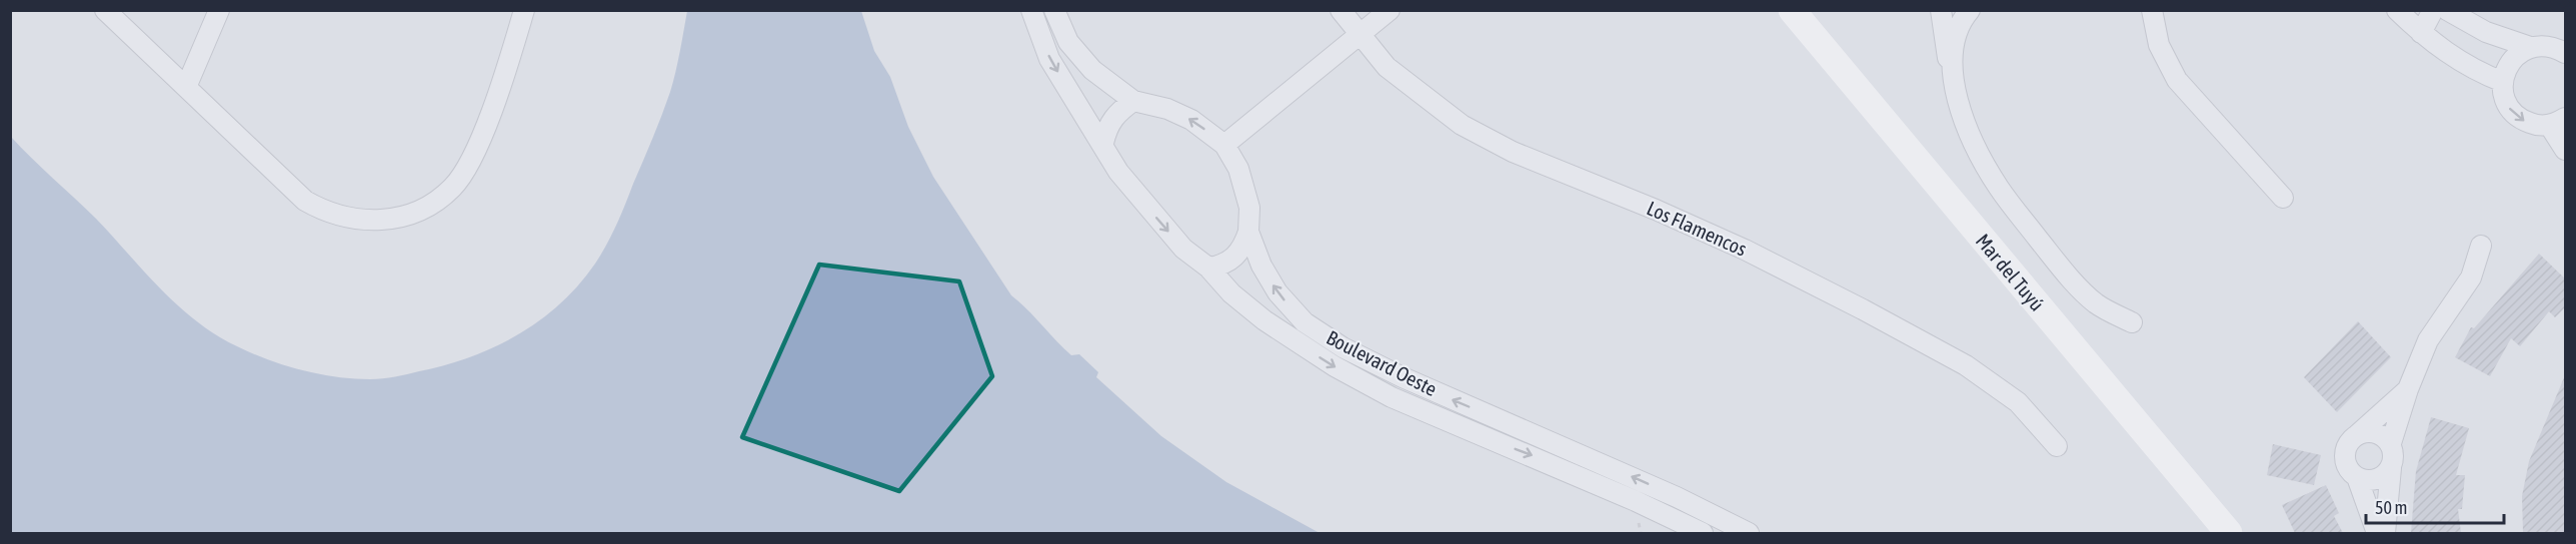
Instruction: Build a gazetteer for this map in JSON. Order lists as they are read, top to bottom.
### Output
{
  "streets": {
    "street": ["Los Flamencos", "Mar del Tuyú", "Boulevard Oeste"]
  },
  "scale_bar": "50 m"
}
